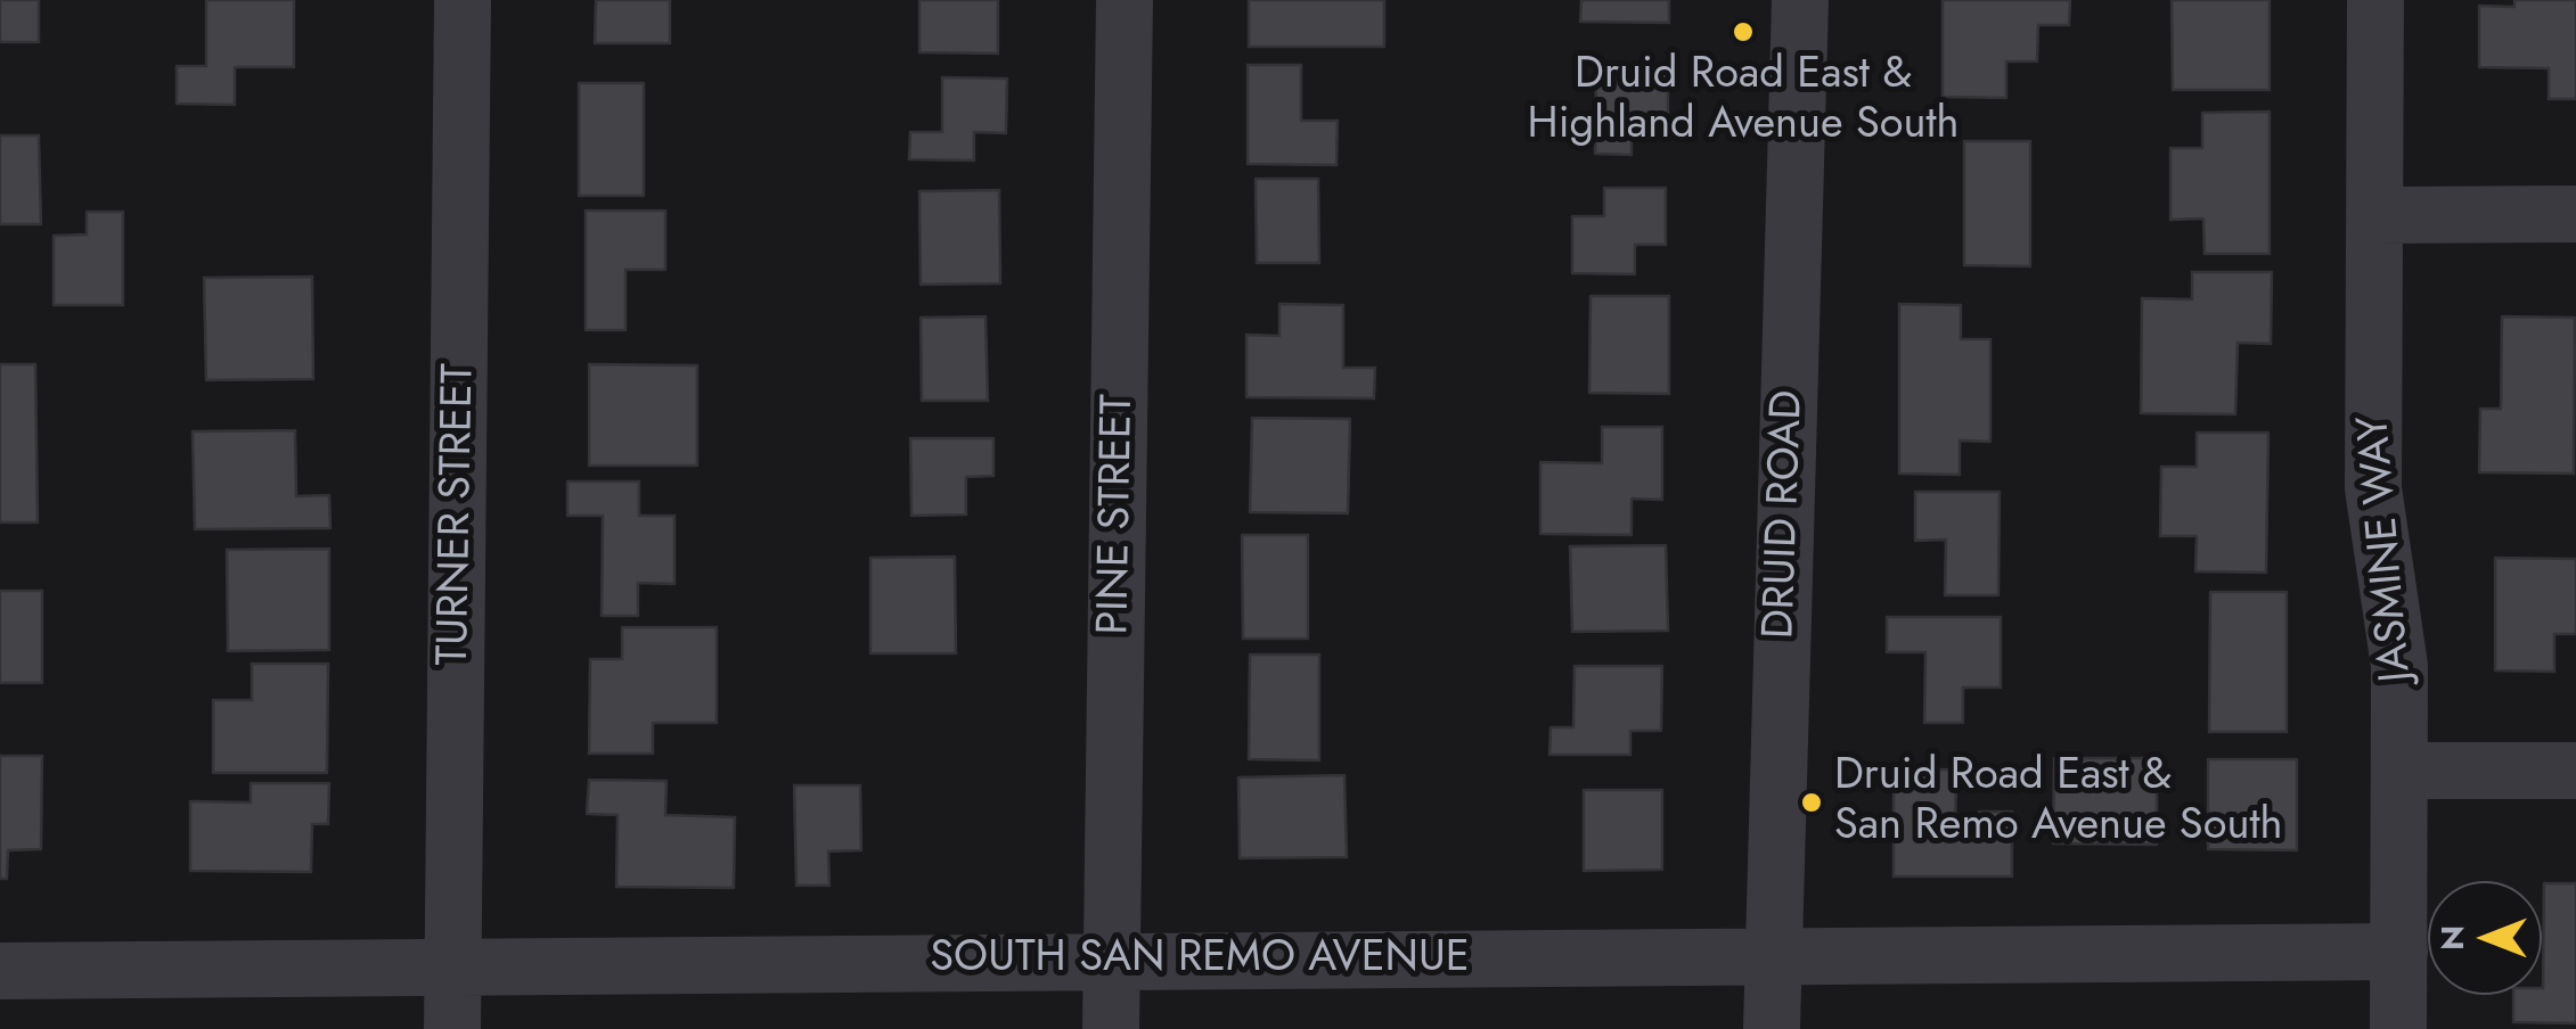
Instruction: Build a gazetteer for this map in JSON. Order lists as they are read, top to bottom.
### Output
{
  "streets": {
    "street": [
      "TURNER STREET",
      "PINE STREET",
      "DRUID ROAD",
      "JASMINE WAY",
      "SOUTH SAN REMO AVENUE"
    ]
  },
  "crossings": [
    ["TURNER STREET", "SOUTH SAN REMO AVENUE"],
    ["PINE STREET", "SOUTH SAN REMO AVENUE"],
    ["DRUID ROAD", "SOUTH SAN REMO AVENUE"],
    ["JASMINE WAY", "SOUTH SAN REMO AVENUE"]
  ],
  "places": ["Druid Road East & Highland Avenue South", "Druid Road East & San Remo Avenue South"],
  "north": "left"
}
